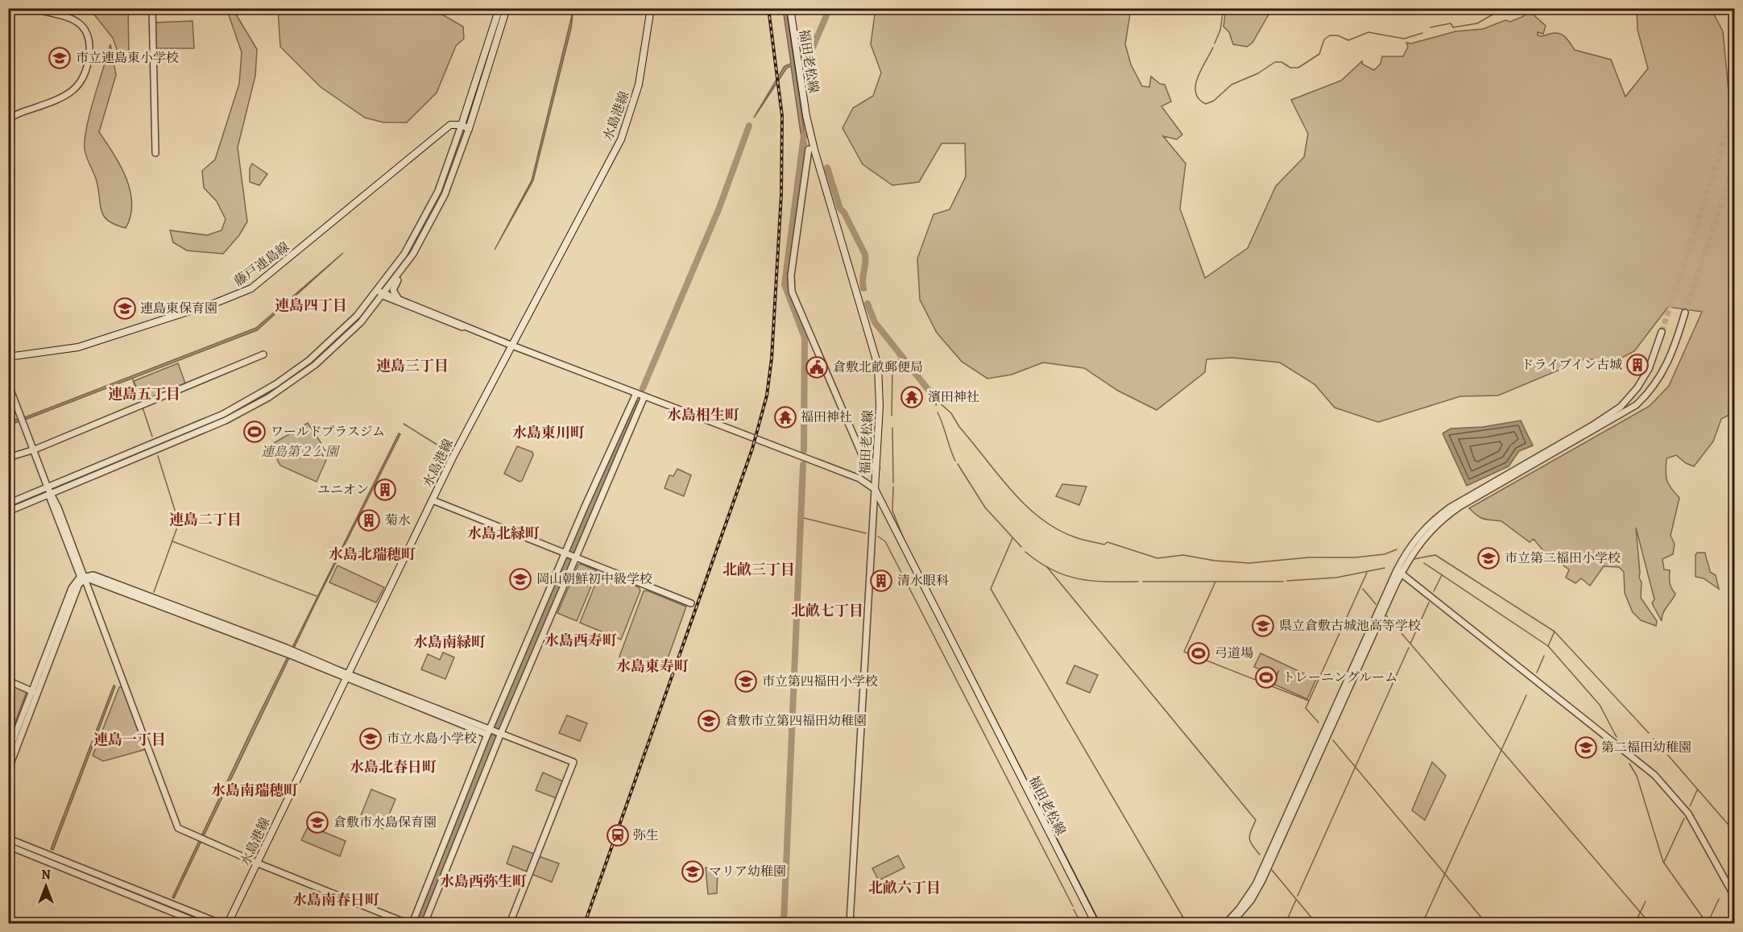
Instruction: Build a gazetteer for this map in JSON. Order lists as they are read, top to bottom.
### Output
{
  "streets": {
    "main road": ["福田老松線", "水島港線", "藤戸連島線"]
  },
  "districts": [
    "連島四丁目",
    "連島三丁目",
    "連島五丁目",
    "水島相生町",
    "水島東川町",
    "連島二丁目",
    "水島北緑町",
    "水島北瑞穂町",
    "北畝三丁目",
    "北畝七丁目",
    "水島西寿町",
    "水島南緑町",
    "水島東寿町",
    "連島一丁目",
    "水島北春日町",
    "水島南瑞穂町",
    "水島西弥生町",
    "北畝六丁目",
    "水島南春日町"
  ],
  "parks": ["連島第２公園"],
  "places": {
    "school or university": [
      "市立連島東小学校",
      "連島東保育園",
      "市立第二福田小学校",
      "岡山朝鮮初中級学校",
      "県立倉敷古城池高等学校",
      "市立第四福田小学校",
      "倉敷市立第四福田幼稚園",
      "市立水島小学校",
      "第二福田幼稚園",
      "倉敷市水島保育園",
      "マリア幼稚園"
    ],
    "building": [
      "ドライブイン古城",
      "ユニオン",
      "菊水",
      "清水眼科"
    ],
    "public building": ["倉敷北畝郵便局"],
    "temple": ["濱田神社", "福田神社"],
    "sports": ["ワールドプラスジム", "弓道場", "トレーニングルーム"],
    "station": ["弥生"]
  },
  "north": "top"
}
